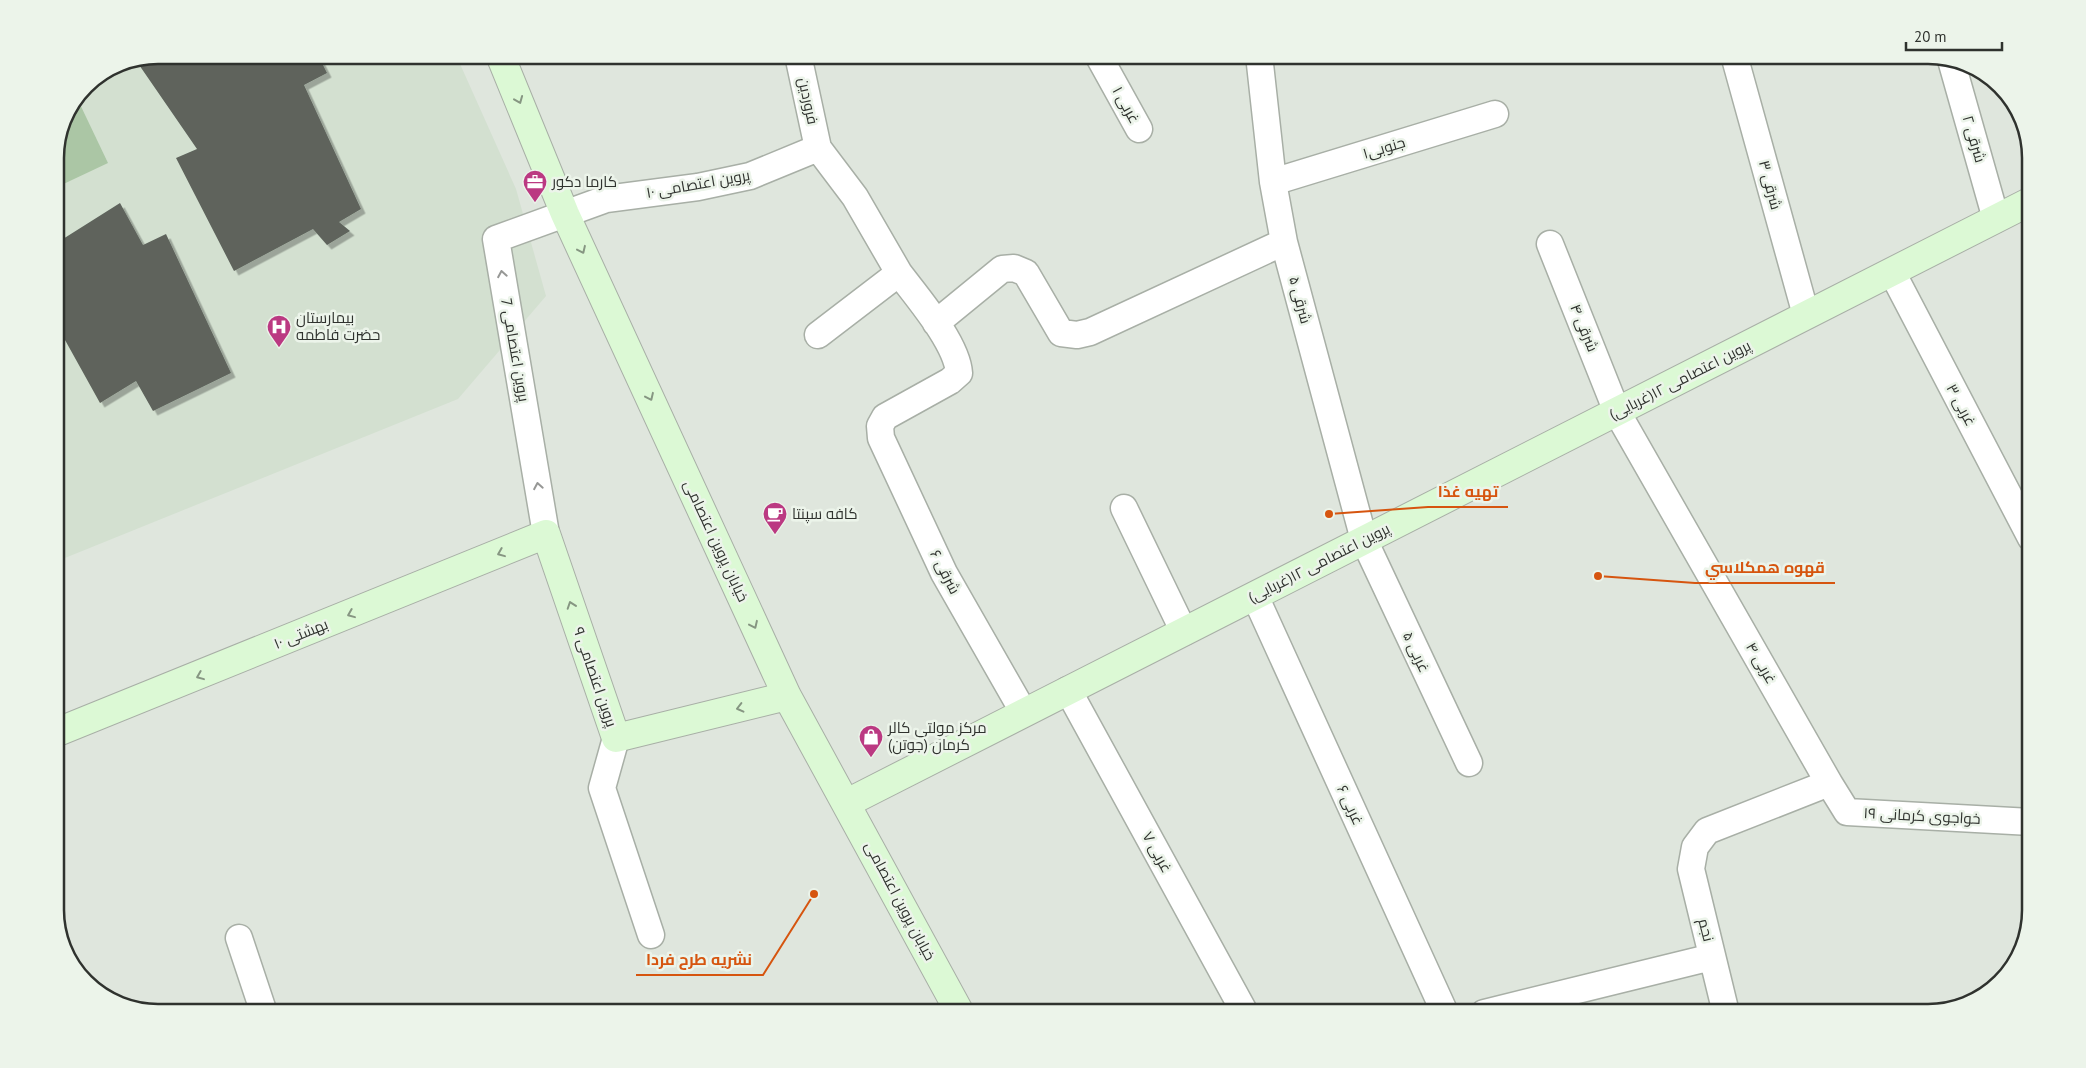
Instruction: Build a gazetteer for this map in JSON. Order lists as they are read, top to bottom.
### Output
{
  "streets": {
    "street": [
      "فروردین",
      "غربی ۱",
      "شرقی ۲",
      "جنوبی۱",
      "پروین اعتصامی ۱۰",
      "شرقی ۳",
      "شرقی ۵",
      "شرقی ۴",
      "پروین اعتصامی 7",
      "پروین اعتصامی ۱۲(غربایی)",
      "غربی ۳",
      "خیابان پروین اعتصامی",
      "شرقی ۶",
      "بهشتی ۱۰",
      "غربی ۵",
      "غربی ۴",
      "پروین اعتصامی ۹",
      "غربی ۶",
      "خواجوی کرمانی ۱۹",
      "غربی ۷",
      "نجم"
    ]
  },
  "crossings": [
    ["فروردین", "پروین اعتصامی ۱۰"],
    ["شرقی ۲", "پروین اعتصامی ۱۲(غربایی)"],
    ["جنوبی۱", "شرقی ۵"],
    ["پروین اعتصامی ۱۰", "پروین اعتصامی 7"],
    ["پروین اعتصامی ۱۰", "خیابان پروین اعتصامی"],
    ["شرقی ۳", "پروین اعتصامی ۱۲(غربایی)"],
    ["شرقی ۵", "پروین اعتصامی ۱۲(غربایی)"],
    ["شرقی ۵", "غربی ۵"],
    ["شرقی ۴", "پروین اعتصامی ۱۲(غربایی)"],
    ["شرقی ۴", "غربی ۴"],
    ["پروین اعتصامی 7", "خیابان پروین اعتصامی"],
    ["پروین اعتصامی 7", "بهشتی ۱۰"],
    ["پروین اعتصامی 7", "پروین اعتصامی ۹"],
    ["پروین اعتصامی ۱۲(غربایی)", "غربی ۳"],
    ["پروین اعتصامی ۱۲(غربایی)", "خیابان پروین اعتصامی"],
    ["پروین اعتصامی ۱۲(غربایی)", "شرقی ۶"],
    ["پروین اعتصامی ۱۲(غربایی)", "غربی ۵"],
    ["پروین اعتصامی ۱۲(غربایی)", "غربی ۴"],
    ["پروین اعتصامی ۱۲(غربایی)", "غربی ۶"],
    ["پروین اعتصامی ۱۲(غربایی)", "غربی ۷"],
    ["خیابان پروین اعتصامی", "پروین اعتصامی ۹"],
    ["بهشتی ۱۰", "پروین اعتصامی ۹"],
    ["غربی ۴", "خواجوی کرمانی ۱۹"],
    ["غربی ۴", "نجم"],
    ["خواجوی کرمانی ۱۹", "نجم"]
  ],
  "one_way": ["پروین اعتصامی 7", "خیابان پروین اعتصامی", "بهشتی ۱۰"],
  "places": {
    "office": ["کارما دکور"],
    "hospital": ["بیمارستان حضرت فاطمه"],
    "other": ["تهیه غذا", "قهوه همكلاسي", "نشریه طرح فردا"],
    "cafe": ["کافه سپنتا"],
    "shop": ["مرکز مولتی کالر کرمان (جوتن)"]
  },
  "scale_bar": "20 m"
}
